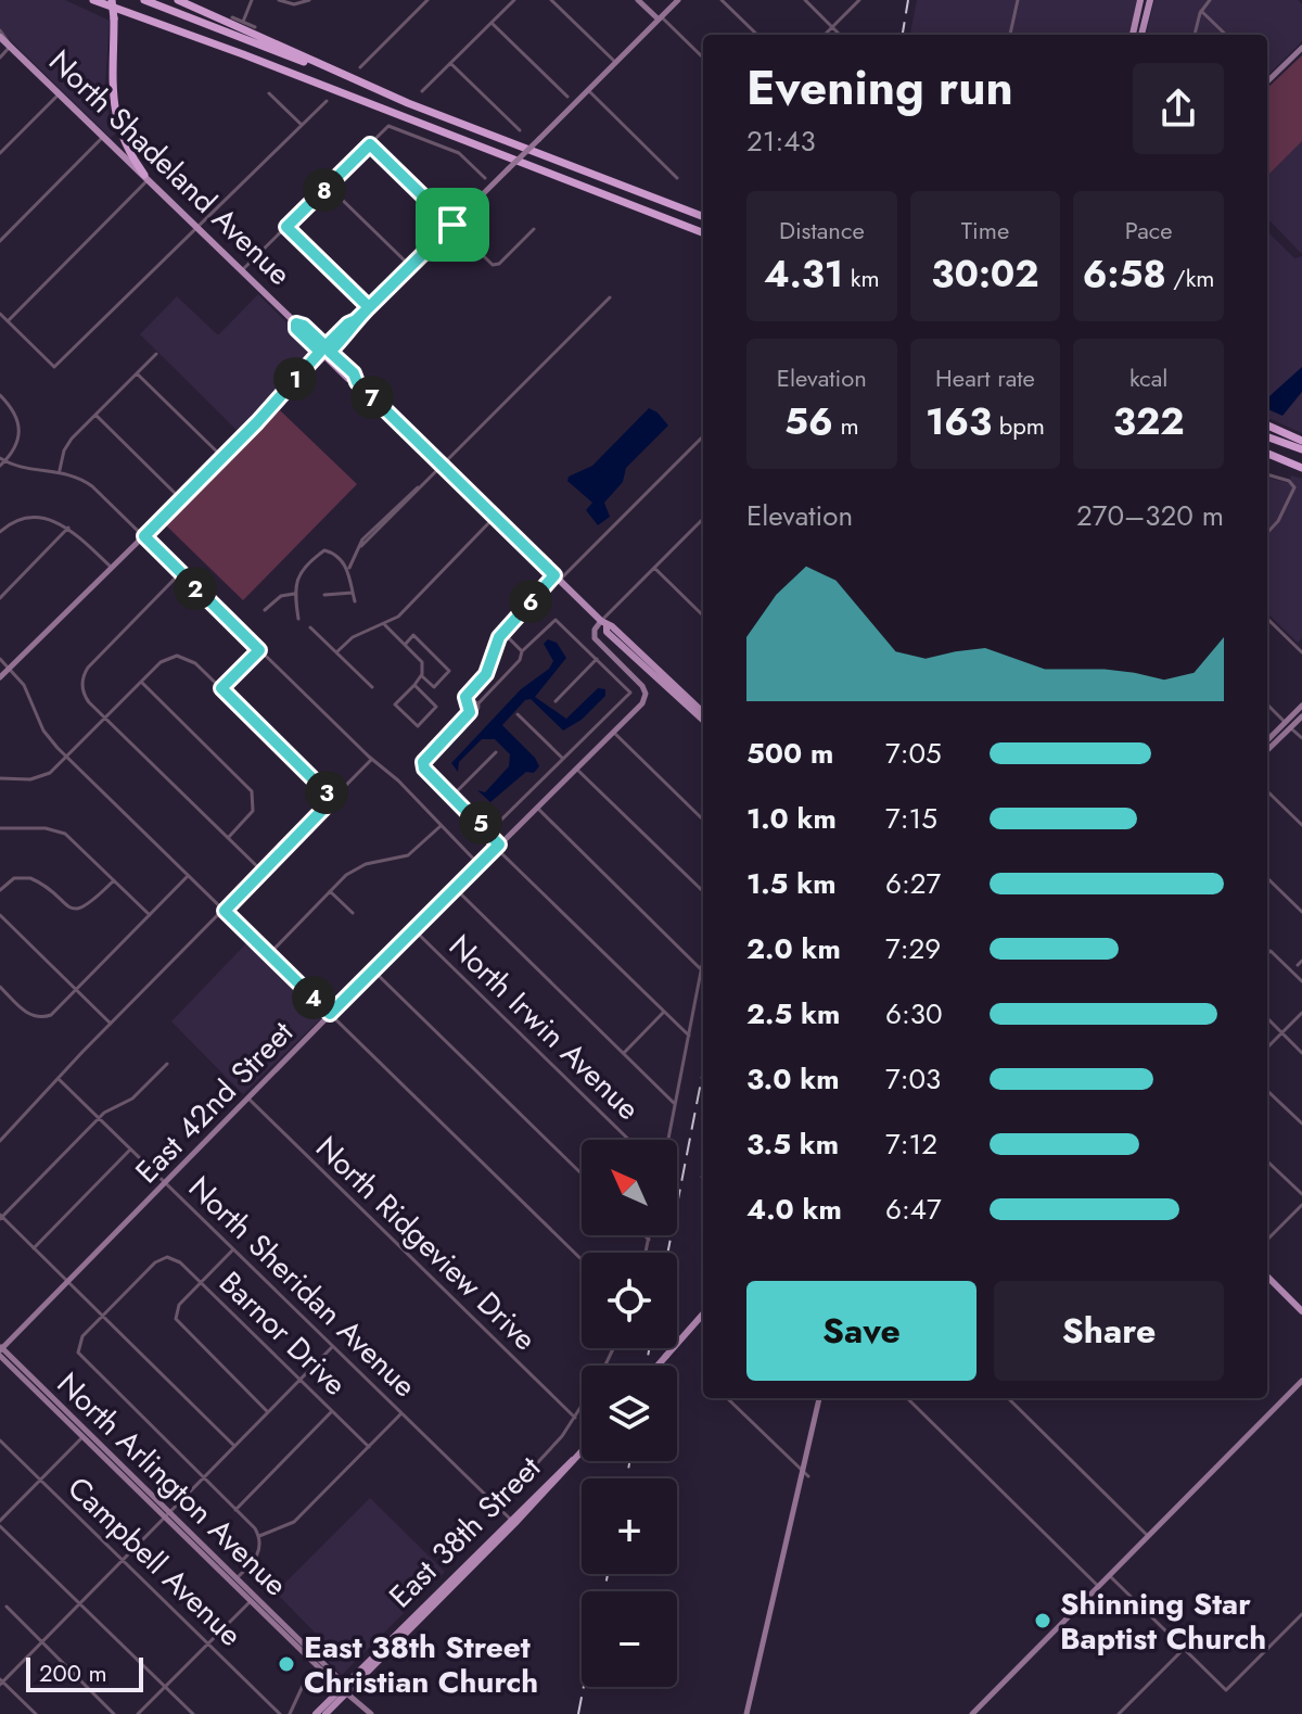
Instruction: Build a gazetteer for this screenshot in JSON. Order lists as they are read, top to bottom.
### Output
{
  "streets": {
    "main road": [
      "North Shadeland Avenue",
      "East 42nd Street",
      "North Arlington Avenue",
      "East 38th Street"
    ],
    "street": [
      "North Irwin Avenue",
      "North Ridgeview Drive",
      "North Sheridan Avenue",
      "Barnor Drive",
      "Campbell Avenue"
    ]
  },
  "crossings": [
    ["North Shadeland Avenue", "East 42nd Street"],
    ["North Irwin Avenue", "East 42nd Street"],
    ["East 42nd Street", "North Ridgeview Drive"],
    ["East 42nd Street", "North Sheridan Avenue"],
    ["East 42nd Street", "North Arlington Avenue"],
    ["North Sheridan Avenue", "East 38th Street"],
    ["North Arlington Avenue", "East 38th Street"]
  ],
  "places": ["Shinning Star Baptist Church", "East 38th Street Christian Church"],
  "scale_bar": "200 m",
  "north": "top left",
  "page": {
    "heading": ["Evening run", "21:43"],
    "pins": [
      "8",
      "1",
      "7",
      "2",
      "6",
      "3",
      "5",
      "4"
    ],
    "stats": [
      ["Distance", "4.31 km"],
      ["Time", "30:02"],
      ["Pace", "6:58 /km"],
      ["Elevation", "56 m"],
      ["Heart rate", "163 bpm"],
      ["kcal", "322"]
    ],
    "chart": ["Elevation", "270–320 m"],
    "list": [
      {
        "name": "500 m",
        "note": "7:05"
      },
      {
        "name": "1.0 km",
        "note": "7:15"
      },
      {
        "name": "1.5 km",
        "note": "6:27"
      },
      {
        "name": "2.0 km",
        "note": "7:29"
      },
      {
        "name": "2.5 km",
        "note": "6:30"
      },
      {
        "name": "3.0 km",
        "note": "7:03"
      },
      {
        "name": "3.5 km",
        "note": "7:12"
      },
      {
        "name": "4.0 km",
        "note": "6:47"
      }
    ],
    "map_buttons": ["+", "−"],
    "buttons": ["Save", "Share"],
    "scale": "200 m"
  }
}
